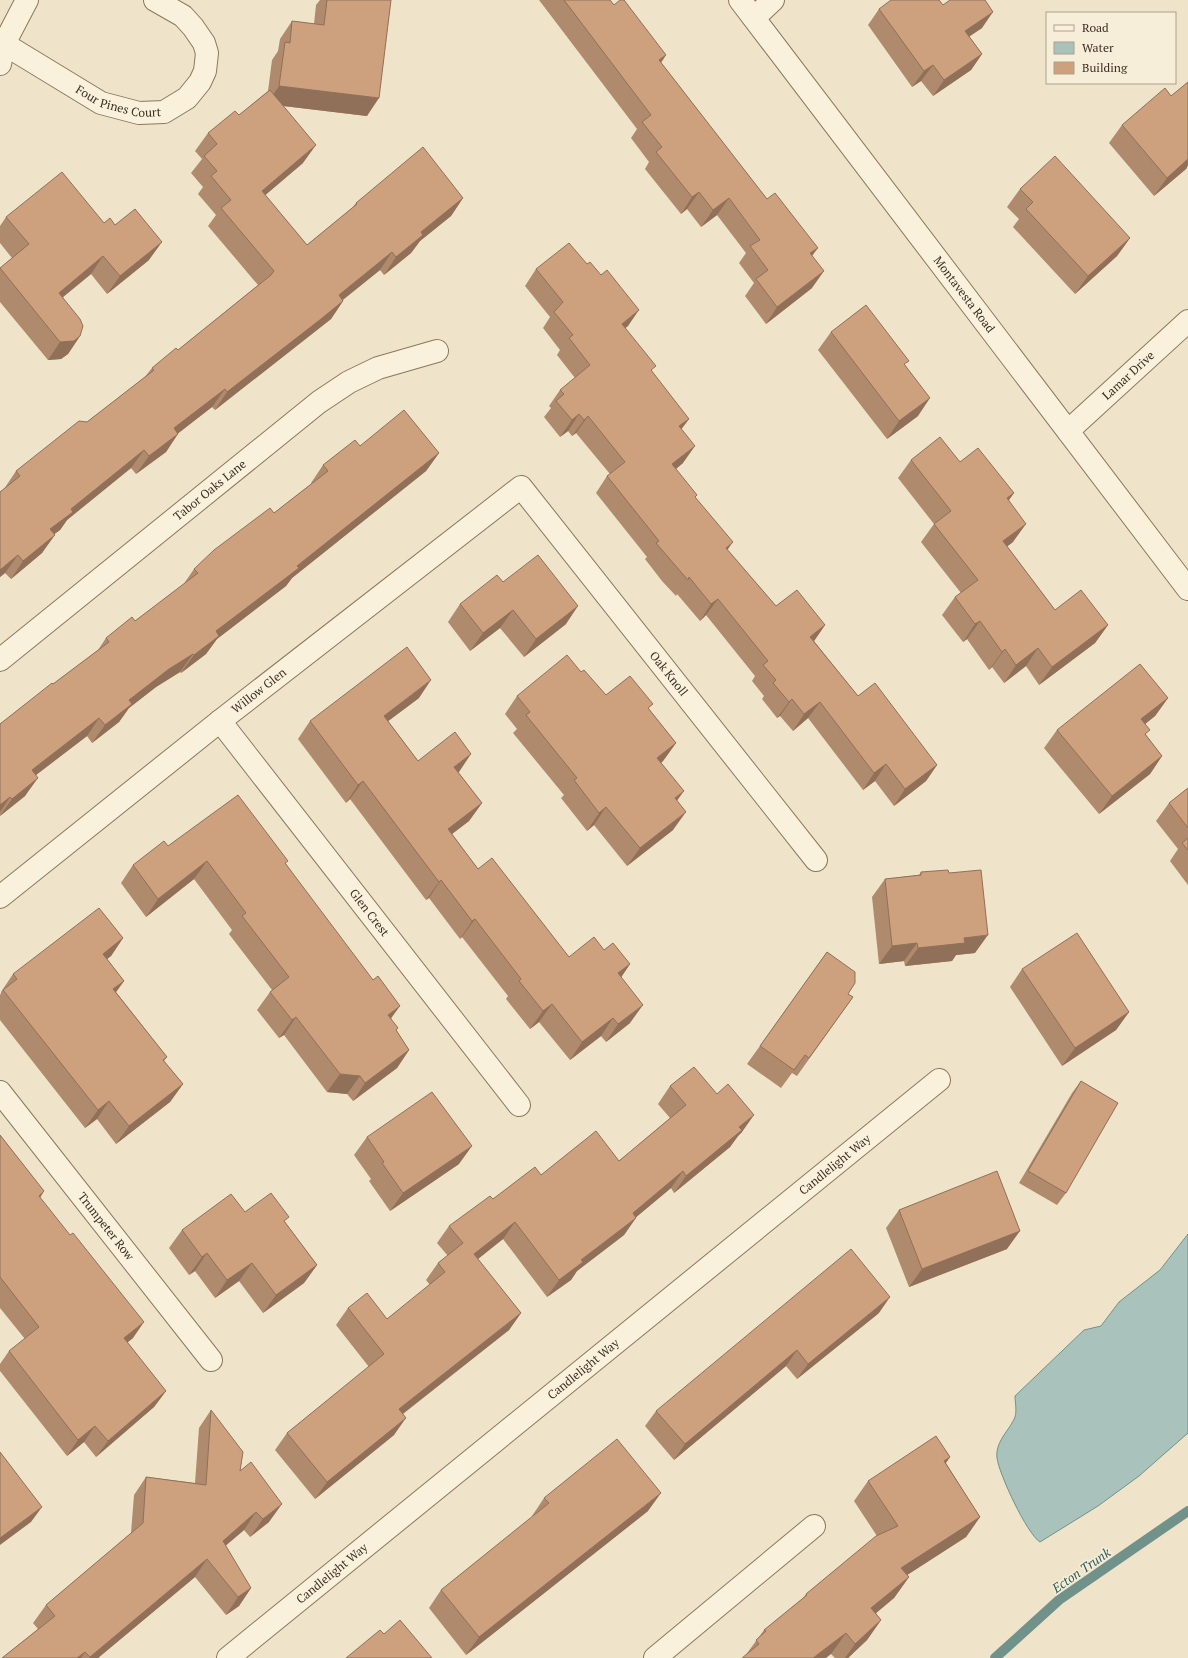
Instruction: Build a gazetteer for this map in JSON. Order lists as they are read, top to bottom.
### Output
{
  "streets": {
    "street": [
      "Four Pines Court",
      "Montavesta Road",
      "Lamar Drive",
      "Tabor Oaks Lane",
      "Oak Knoll",
      "Willow Glen",
      "Glen Crest",
      "Candlelight Way",
      "Trumpeter Row"
    ]
  },
  "crossings": [
    ["Montavesta Road", "Lamar Drive"],
    ["Oak Knoll", "Willow Glen"],
    ["Willow Glen", "Glen Crest"]
  ],
  "water": ["Ecton Trunk"],
  "legend": ["Road", "Water", "Building"]
}
